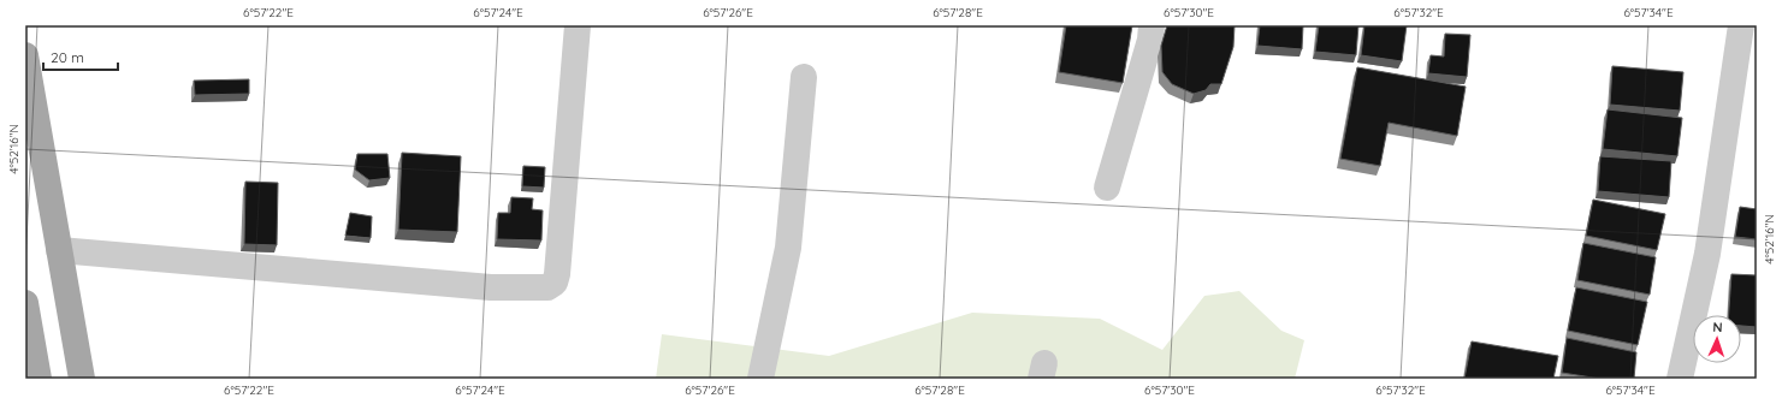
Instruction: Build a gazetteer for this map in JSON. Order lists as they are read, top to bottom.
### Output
{
  "scale_bar": "20 m",
  "north": "top",
  "coordinates": [
    "6°57'22\"E",
    "6°57'24\"E",
    "6°57'26\"E",
    "6°57'28\"E",
    "6°57'30\"E",
    "6°57'32\"E",
    "6°57'34\"E",
    "4°52'16\"N"
  ]
}
